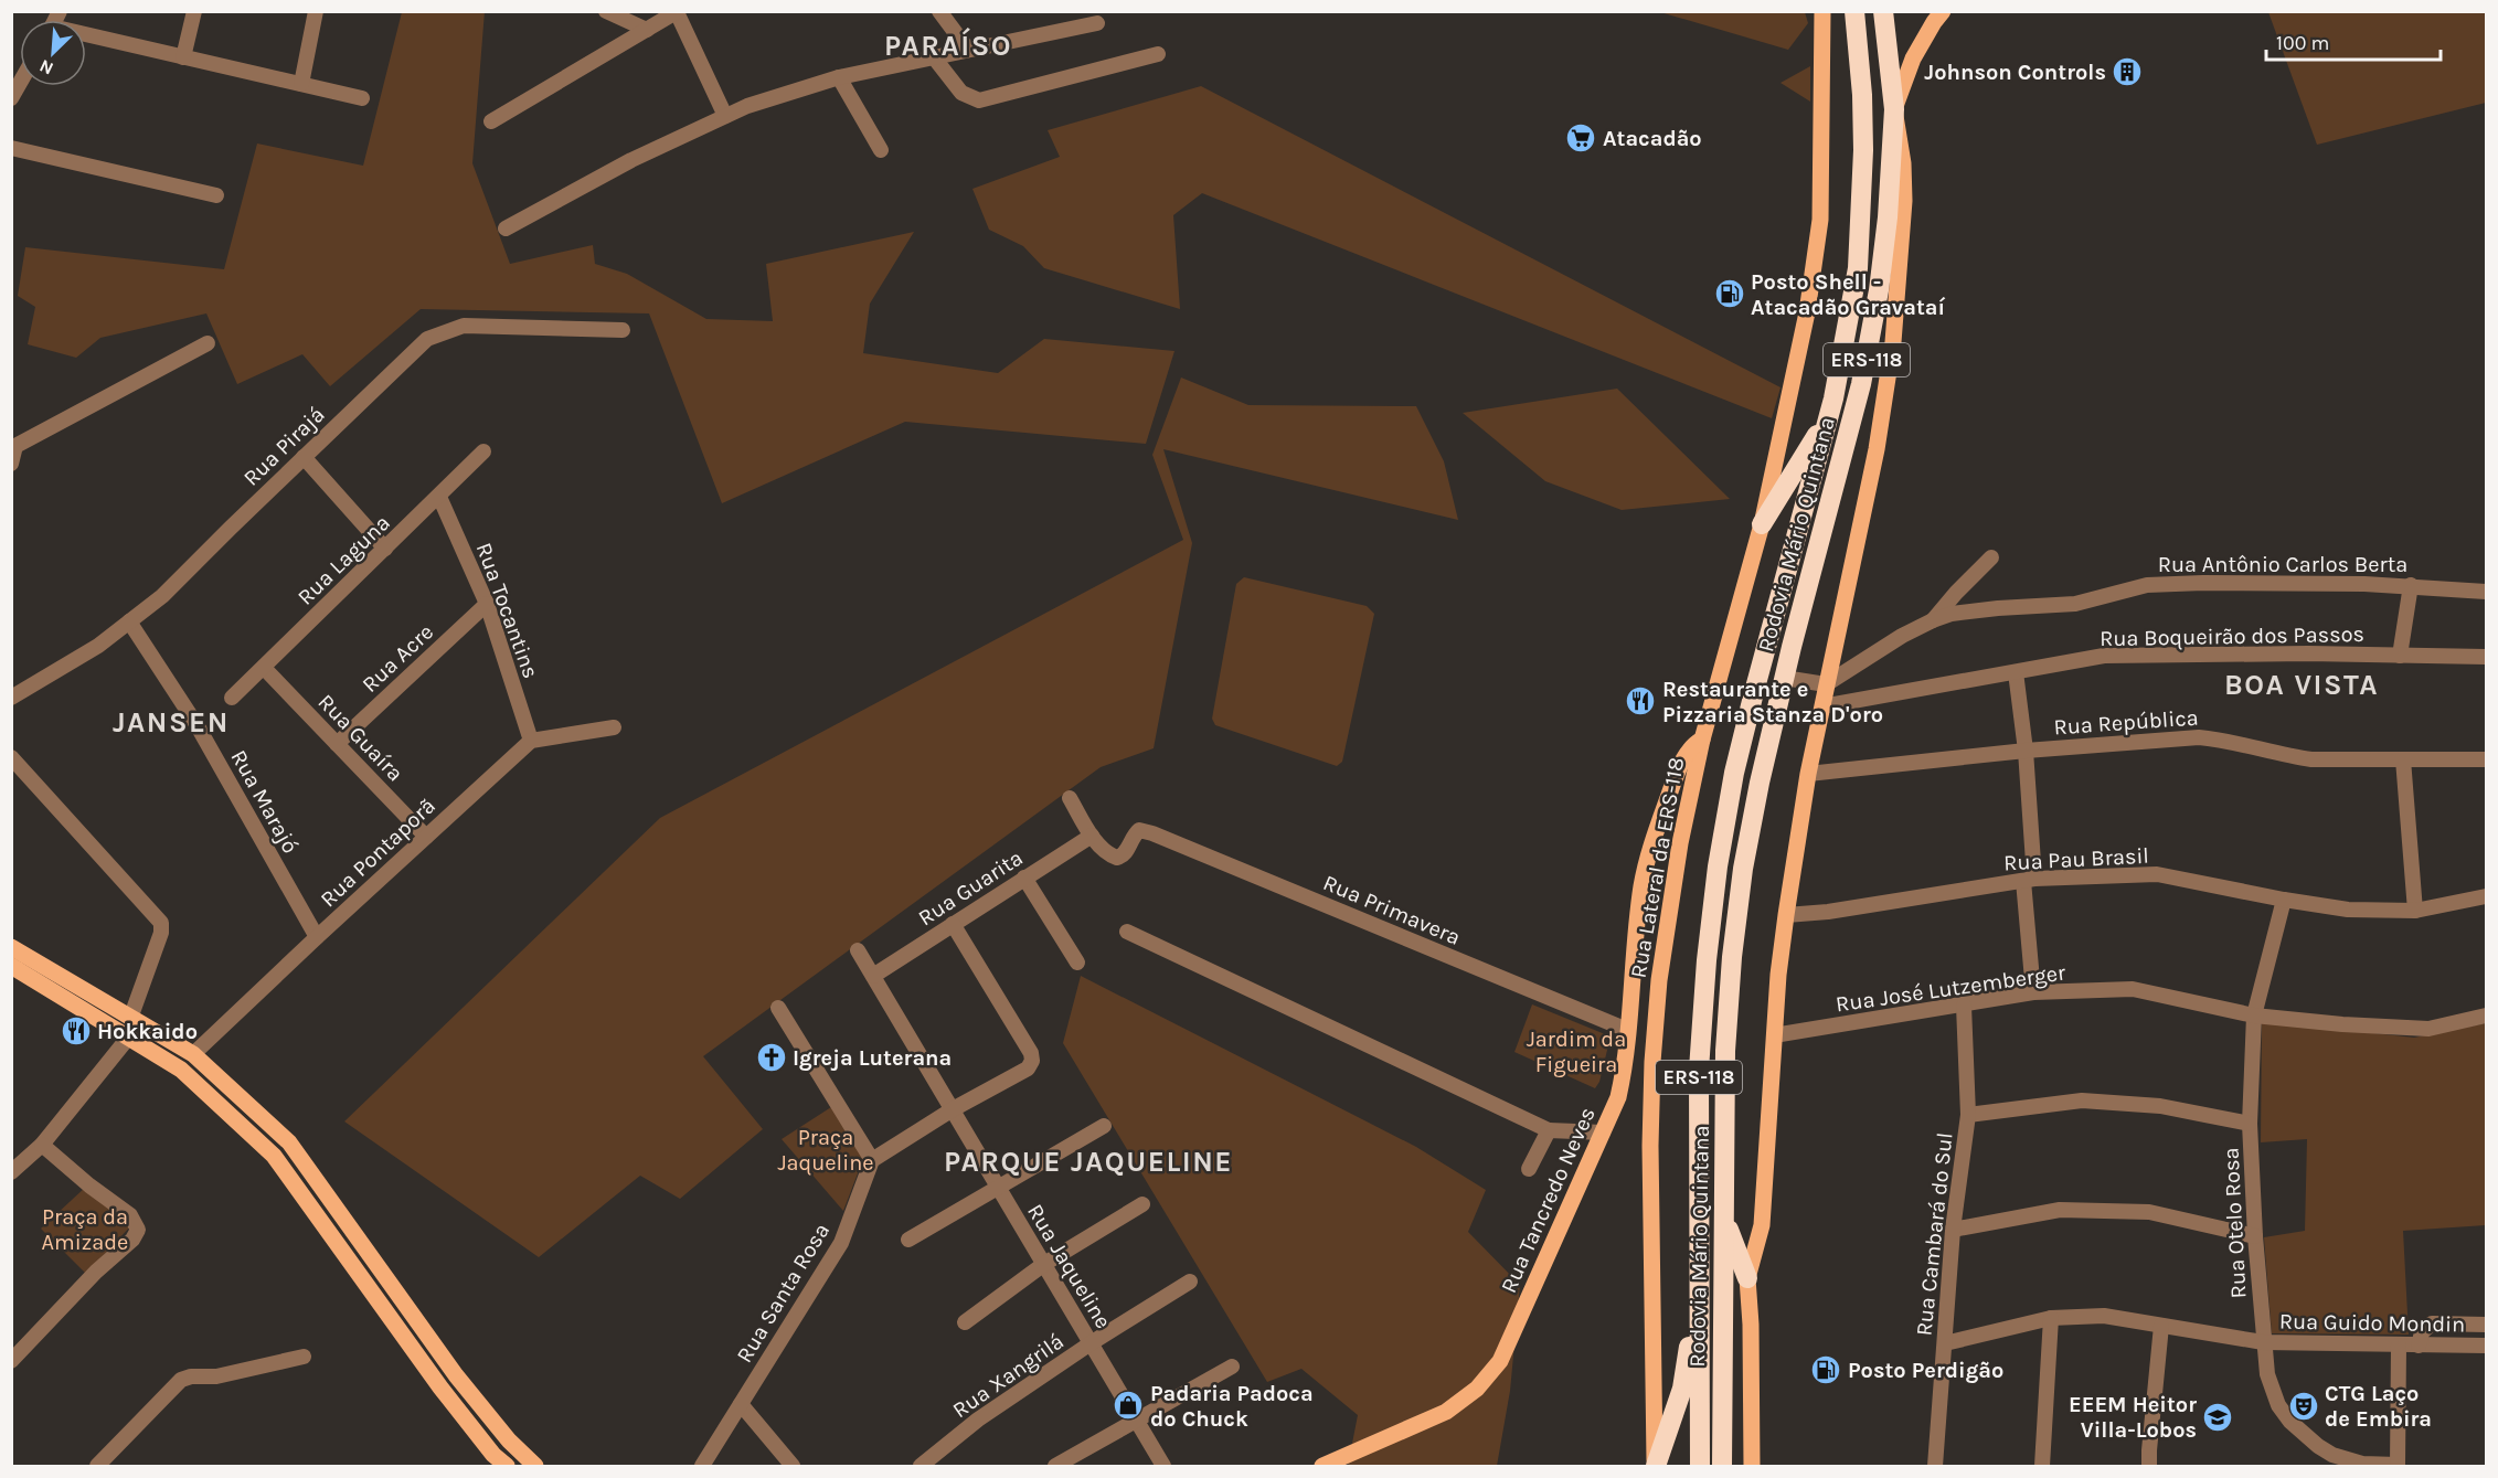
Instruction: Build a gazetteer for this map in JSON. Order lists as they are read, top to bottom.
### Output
{
  "streets": {
    "highway": ["ERS-118", "Rodovia Mário Quintana"],
    "main road": ["Rua Lateral da ERS-118", "Rua Tancredo Neves"],
    "street": [
      "Rua Pirajá",
      "Rua Laguna",
      "Rua Antônio Carlos Berta",
      "Rua Tocantins",
      "Rua Boqueirão dos Passos",
      "Rua Acre",
      "Rua República",
      "Rua Guaíra",
      "Rua Marajó",
      "Rua Pontaporã",
      "Rua Pau Brasil",
      "Rua Guarita",
      "Rua Primavera",
      "Rua José Lutzemberger",
      "Rua Otelo Rosa",
      "Rua Cambará do Sul",
      "Rua Jaqueline",
      "Rua Santa Rosa",
      "Rua Guido Mondin",
      "Rua Xangrilá"
    ]
  },
  "crossings": [
    ["Rua Pirajá", "Rua Marajó"],
    ["Rua Laguna", "Rua Tocantins"],
    ["Rua Laguna", "Rua Guaíra"],
    ["Rua Tocantins", "Rua Acre"],
    ["Rua Tocantins", "Rua Pontaporã"],
    ["Rua Acre", "Rua Guaíra"],
    ["Rua Guaíra", "Rua Pontaporã"],
    ["Rua Marajó", "Rua Pontaporã"],
    ["Rua Pau Brasil", "Rua Otelo Rosa"],
    ["Rua Lateral da ERS-118", "Rua Tancredo Neves"],
    ["Rua Guarita", "Rua Primavera"],
    ["Rua Guarita", "Rua Jaqueline"],
    ["Rua Primavera", "Rua Tancredo Neves"],
    ["Rua José Lutzemberger", "Rua Otelo Rosa"],
    ["Rua José Lutzemberger", "Rua Cambará do Sul"],
    ["Rua Otelo Rosa", "Rua Guido Mondin"],
    ["Rua Cambará do Sul", "Rua Guido Mondin"],
    ["Rua Jaqueline", "Rua Xangrilá"]
  ],
  "districts": [
    "PARAÍSO",
    "BOA VISTA",
    "JANSEN",
    "PARQUE JAQUELINE"
  ],
  "parks": ["Jardim da Figueira", "Praça Jaqueline", "Praça da Amizade"],
  "places": {
    "building": ["Johnson Controls"],
    "supermarket": ["Atacadão"],
    "fuel station": ["Posto Shell - Atacadão Gravataí", "Posto Perdigão"],
    "restaurant": ["Restaurante e Pizzaria Stanza D'oro", "Hokkaido"],
    "church": ["Igreja Luterana"],
    "shop": ["Padaria Padoca do Chuck"],
    "theatre": ["CTG Laço de Embira"],
    "school or university": ["EEEM Heitor Villa-Lobos"]
  },
  "scale_bar": "100 m",
  "north": "bottom left"
}
